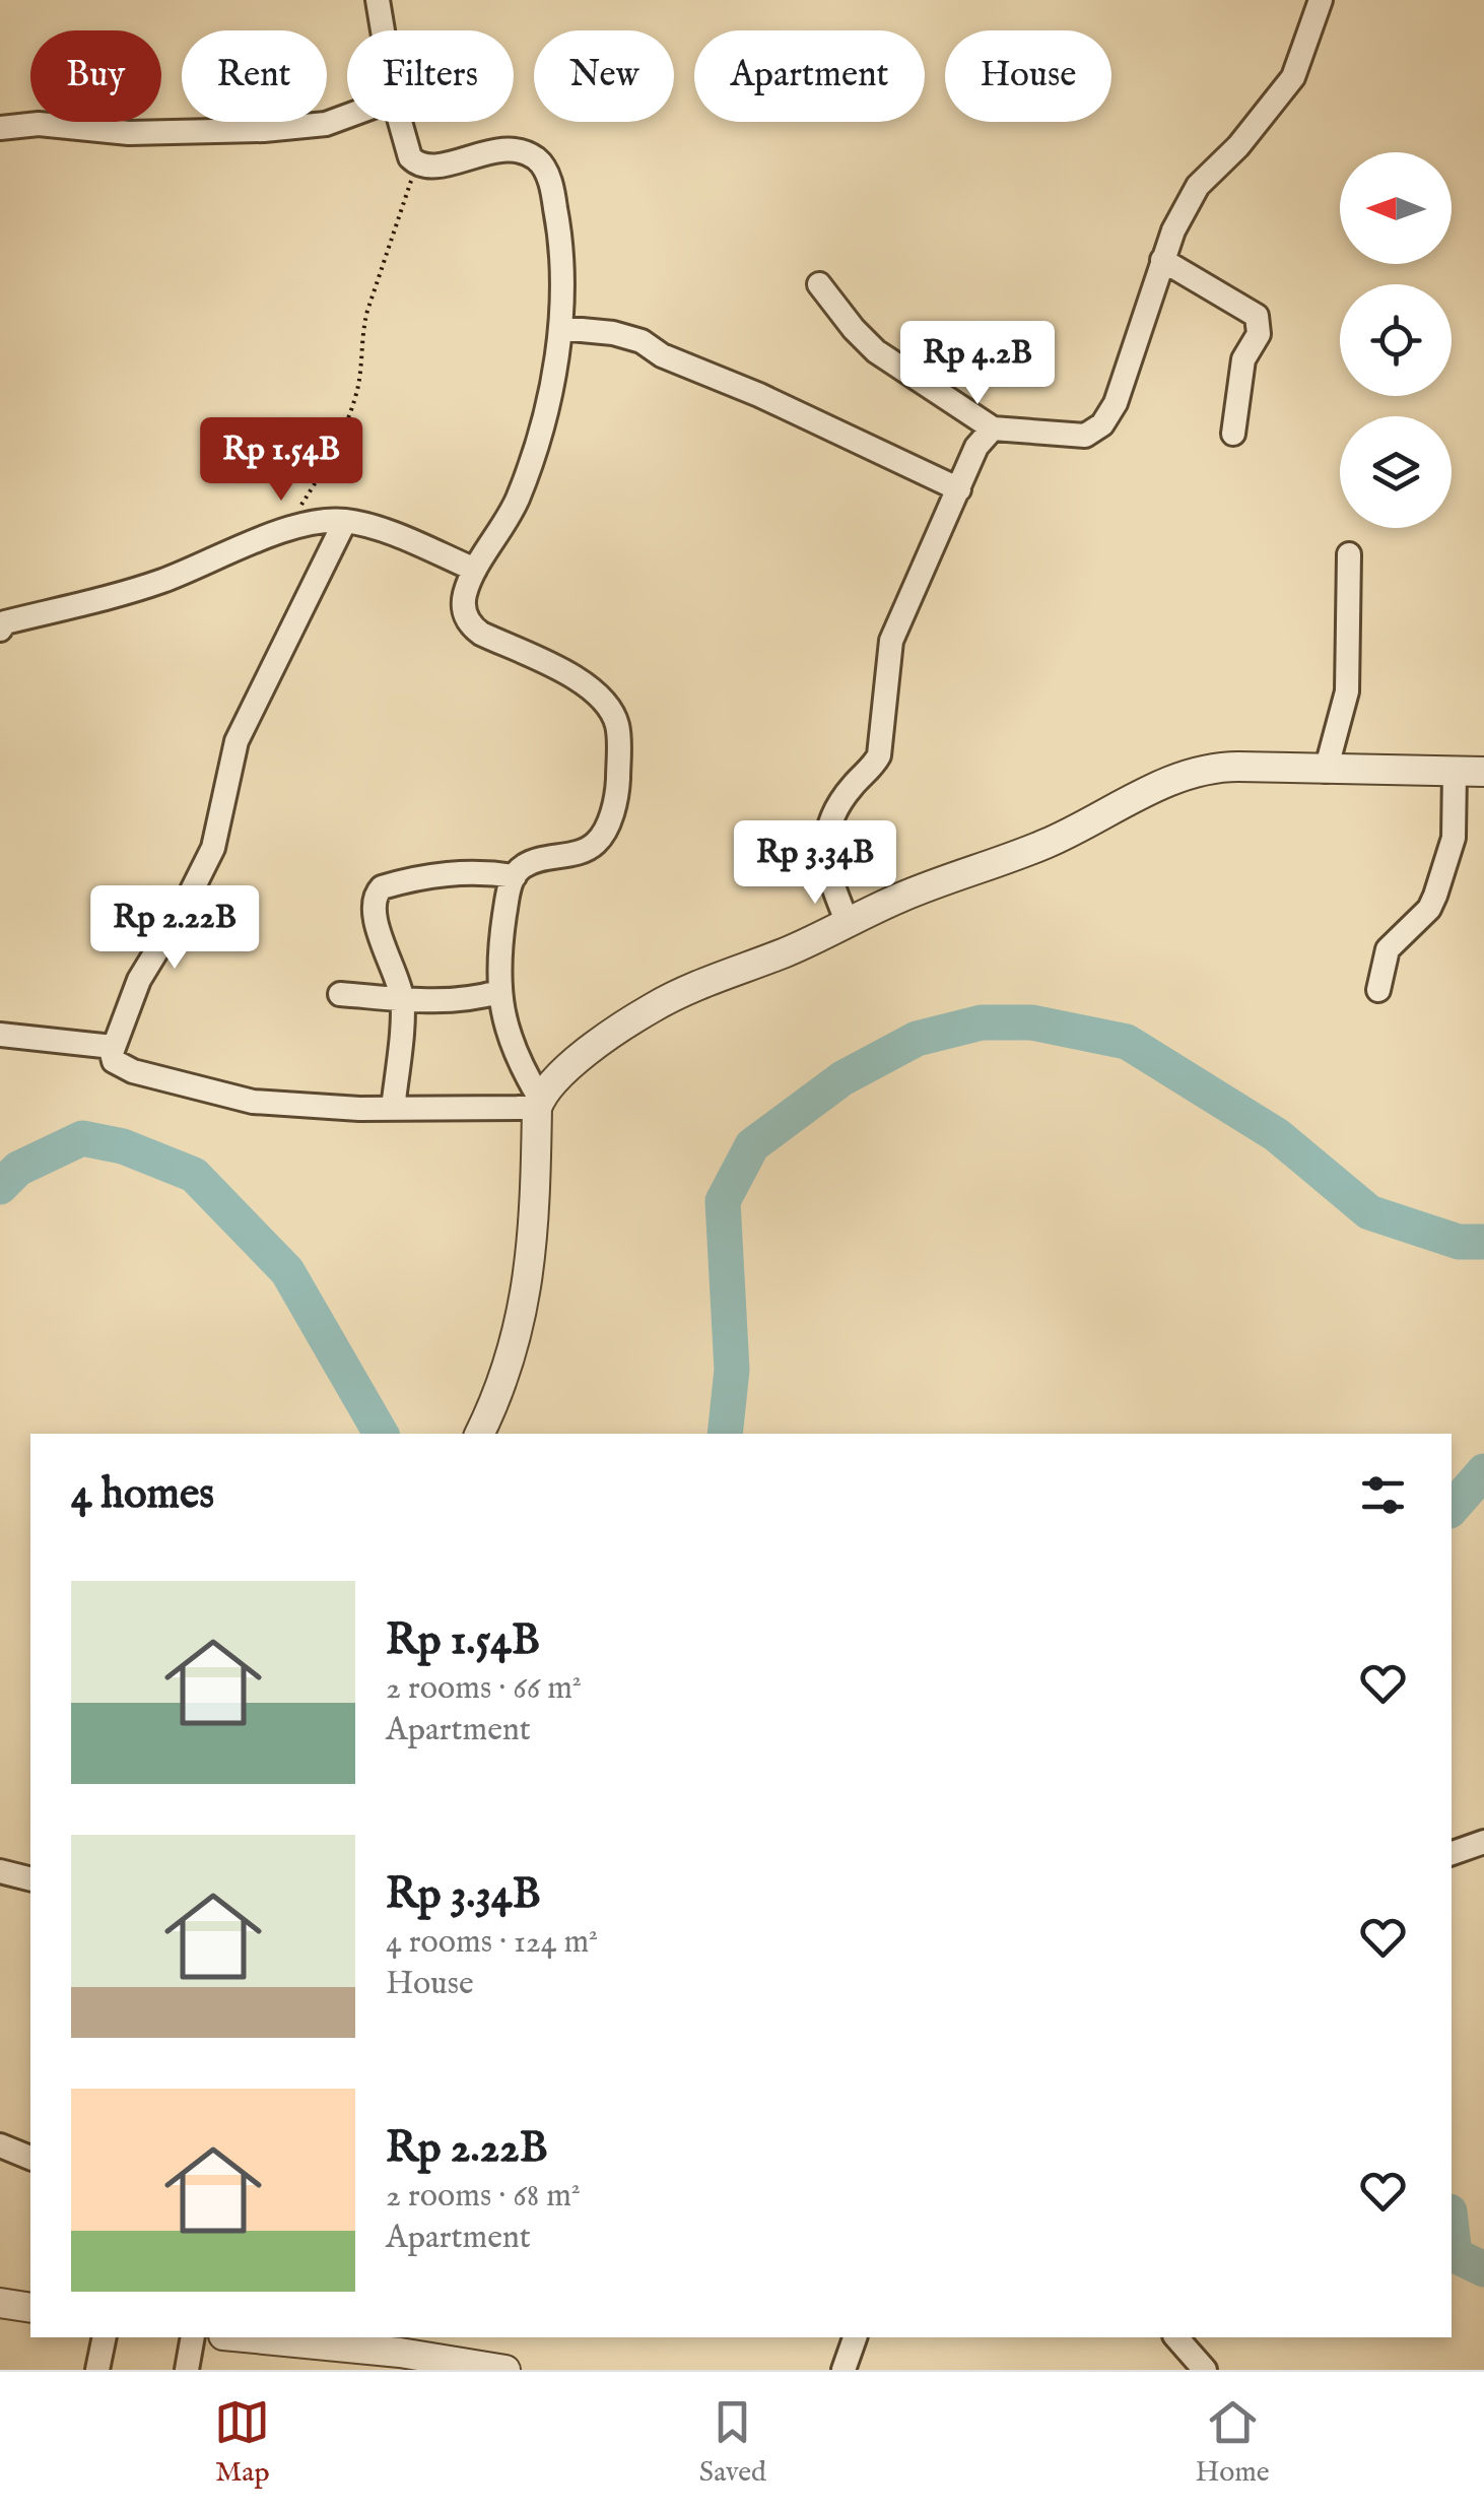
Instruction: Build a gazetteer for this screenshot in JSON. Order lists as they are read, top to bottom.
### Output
{
  "north": "left",
  "page": {
    "chip": [
      "Buy",
      "Rent",
      "Filters",
      "New",
      "Apartment",
      "House"
    ],
    "price": [
      "Rp 4.2B",
      "Rp 1.54B",
      "Rp 3.34B",
      "Rp 2.22B"
    ],
    "heading": "4 homes",
    "list": [
      {
        "name": "Rp 1.54B",
        "note": "2 rooms · 66 m² · Apartment"
      },
      {
        "name": "Rp 3.34B",
        "note": "4 rooms · 124 m² · House"
      },
      {
        "name": "Rp 2.22B",
        "note": "2 rooms · 68 m² · Apartment"
      }
    ],
    "tabs": ["Map", "Saved", "Home"]
  }
}
